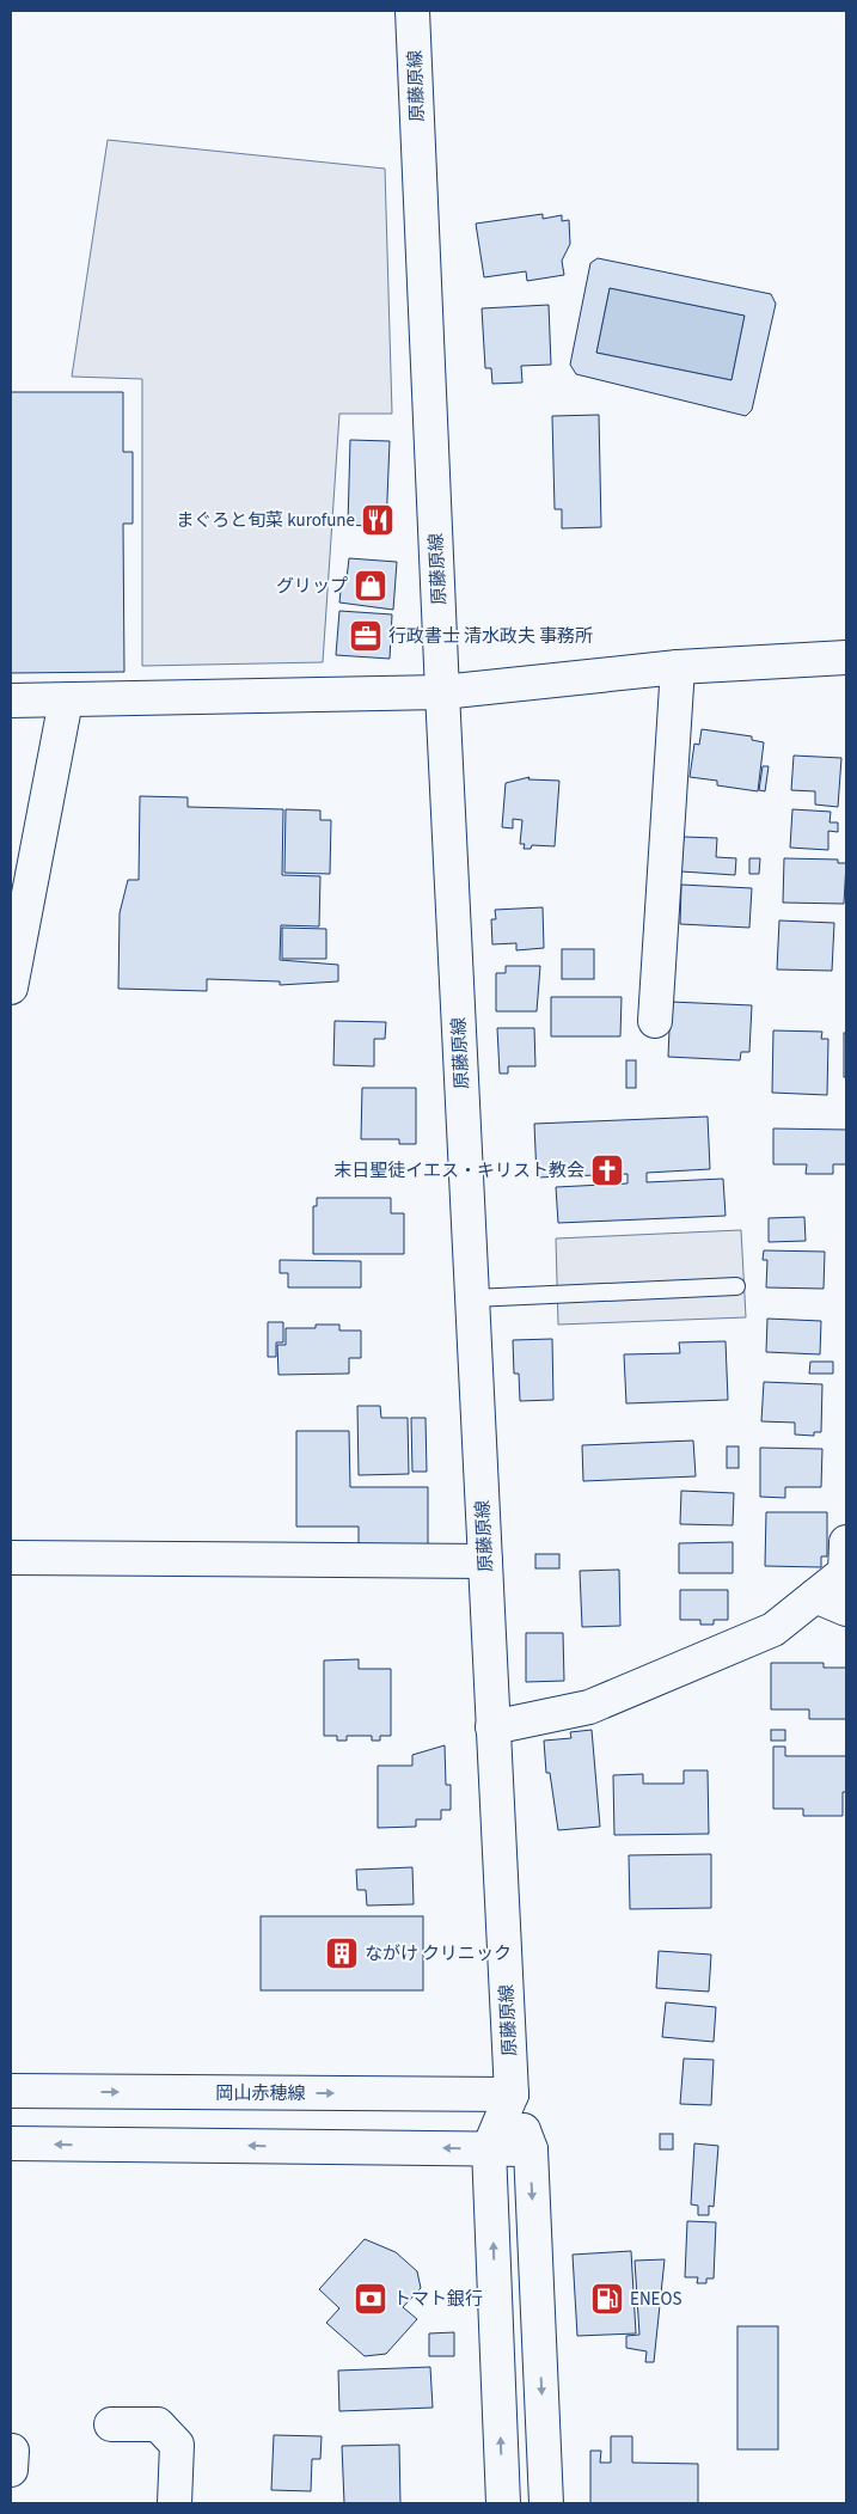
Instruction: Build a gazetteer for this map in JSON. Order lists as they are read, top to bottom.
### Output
{
  "streets": {
    "main road": ["原藤原線", "岡山赤穂線"]
  },
  "crossings": [
    ["原藤原線", "岡山赤穂線"]
  ],
  "places": {
    "restaurant": ["まぐろと旬菜 kurofune"],
    "shop": ["グリップ"],
    "office": ["行政書士 清水政夫 事務所"],
    "church": ["末日聖徒イエス・キリスト教会"],
    "building": ["ながけ クリニック"],
    "bank": ["トマト銀行"],
    "fuel station": ["ENEOS"]
  }
}
